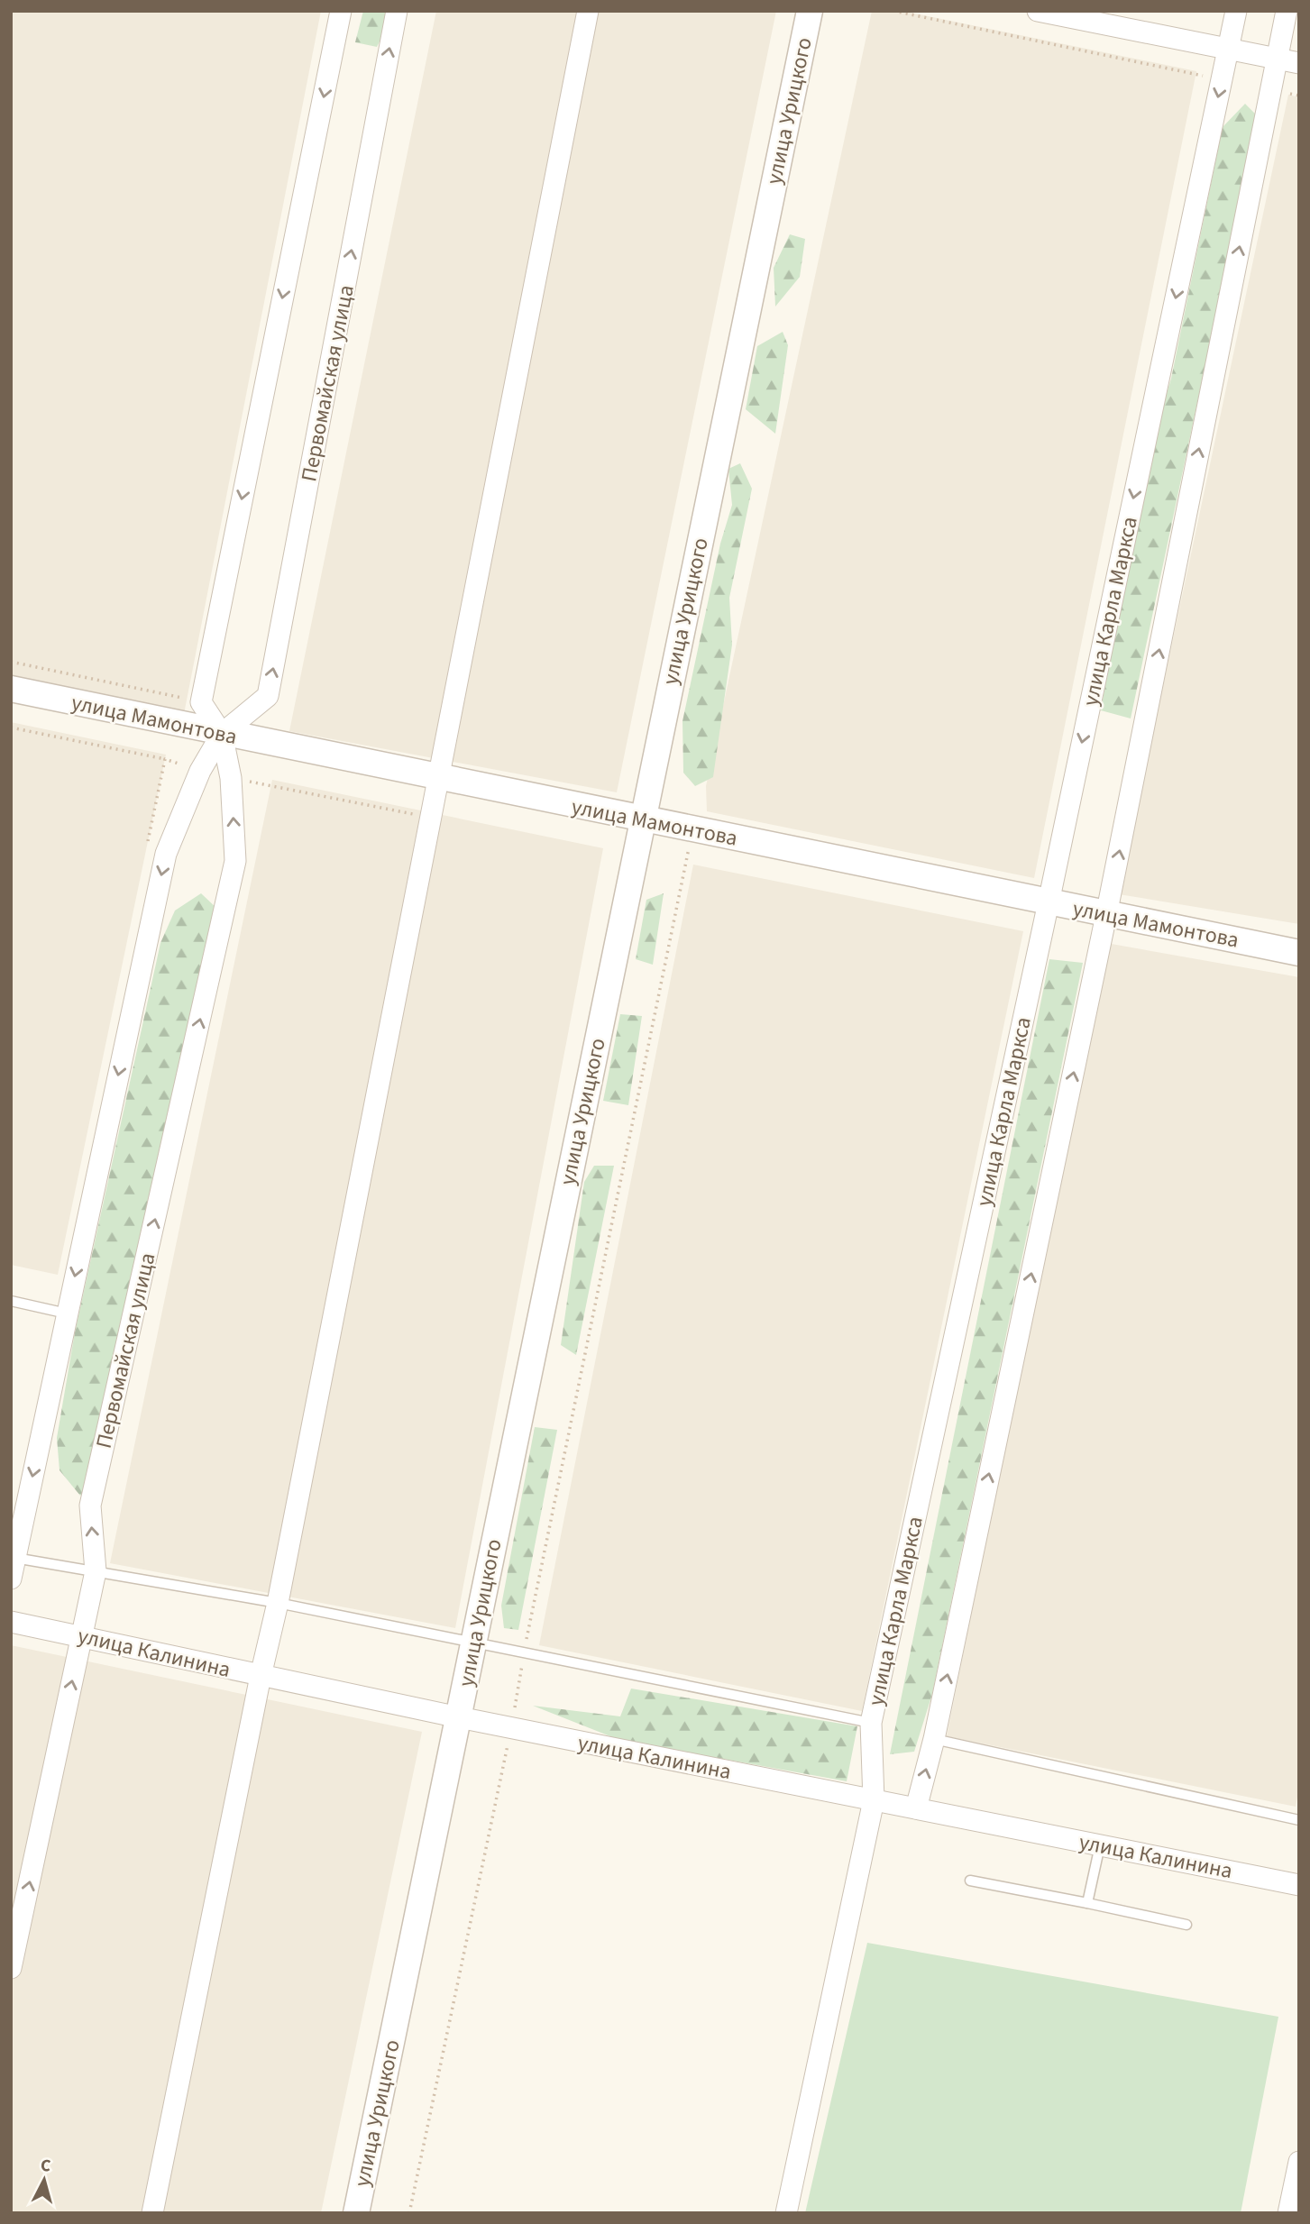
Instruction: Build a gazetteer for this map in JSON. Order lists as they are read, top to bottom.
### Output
{
  "streets": {
    "street": [
      "улица Урицкого",
      "Первомайская улица",
      "улица Карла Маркса",
      "улица Мамонтова",
      "улица Калинина"
    ]
  },
  "crossings": [
    ["улица Урицкого", "улица Мамонтова"],
    ["улица Урицкого", "улица Калинина"],
    ["Первомайская улица", "улица Мамонтова"],
    ["Первомайская улица", "улица Калинина"],
    ["улица Карла Маркса", "улица Мамонтова"],
    ["улица Карла Маркса", "улица Калинина"]
  ],
  "north": "top"
}
